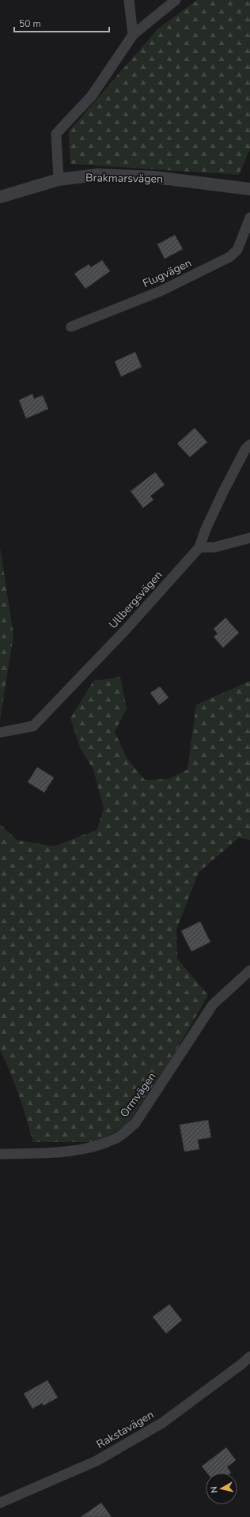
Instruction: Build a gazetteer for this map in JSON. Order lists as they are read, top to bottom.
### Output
{
  "streets": {
    "street": [
      "Brakmarsvägen",
      "Flugvägen",
      "Ullbergsvägen",
      "Ormvägen",
      "Rakstavägen"
    ]
  },
  "scale_bar": "50 m",
  "north": "left"
}
